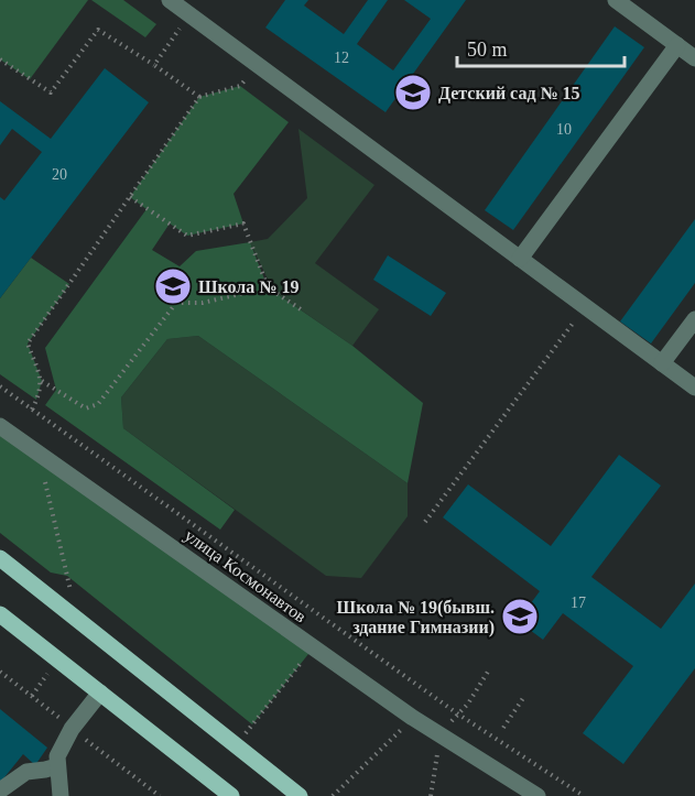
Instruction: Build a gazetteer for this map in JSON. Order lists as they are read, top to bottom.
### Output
{
  "streets": {
    "street": ["улица Космонавтов"]
  },
  "places": {
    "school or university": ["Детский сад № 15", "Школа № 19", "Школа № 19(бывш. здание Гимназии)"]
  },
  "house_numbers": [
    "12",
    "10",
    "20",
    "17"
  ],
  "scale_bar": "50 m"
}
